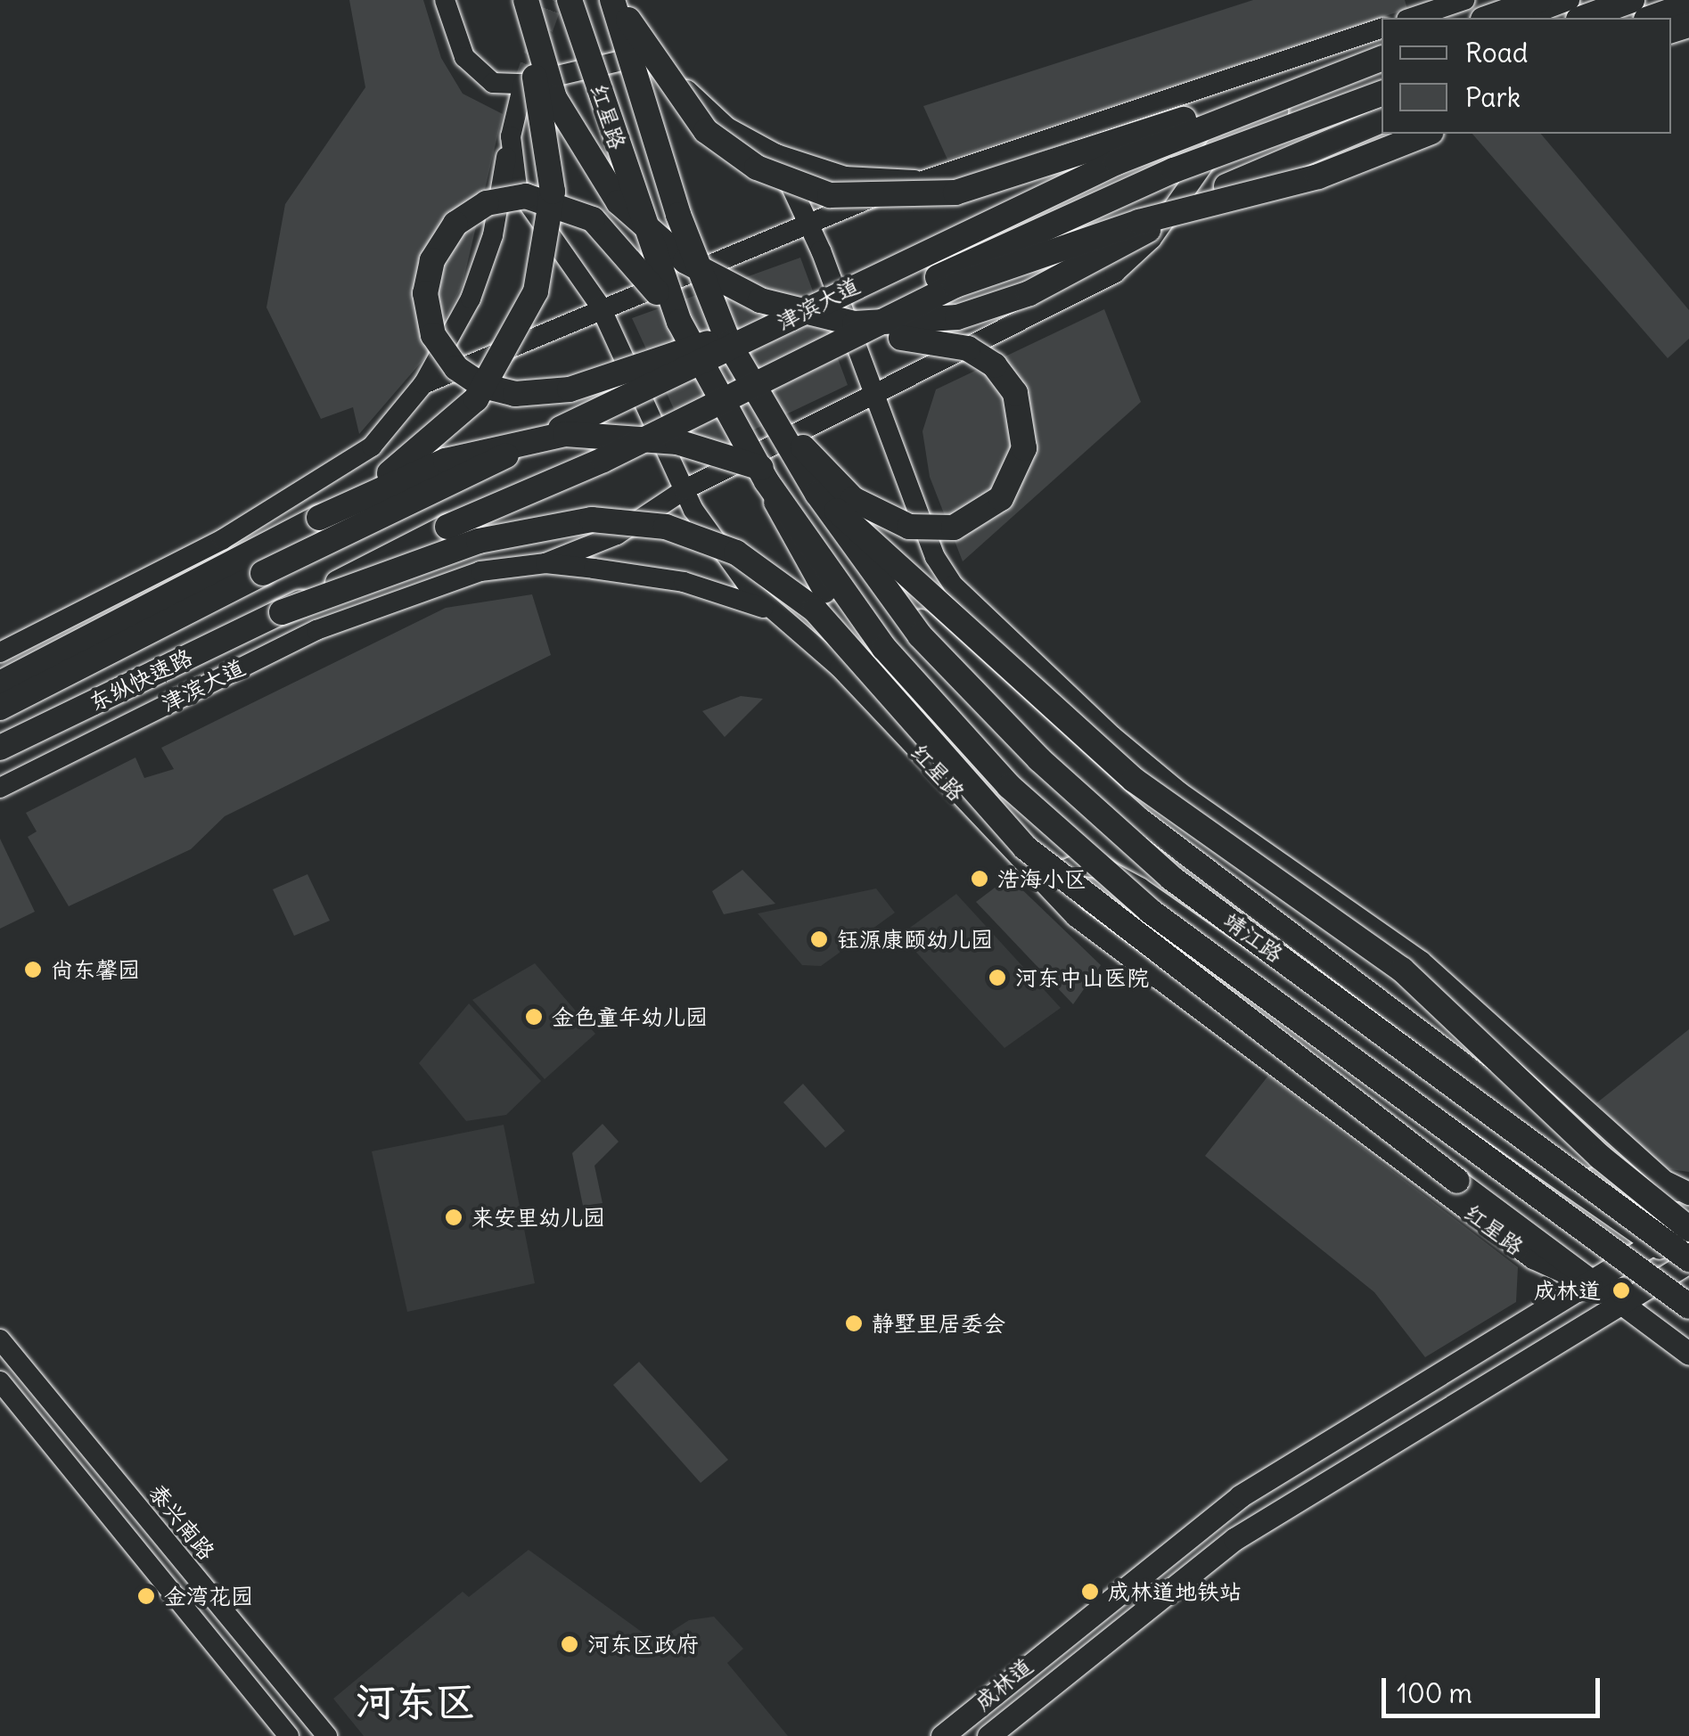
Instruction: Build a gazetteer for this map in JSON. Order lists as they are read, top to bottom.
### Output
{
  "streets": {
    "highway": [
      "红星路",
      "津滨大道",
      "东纵快速路",
      "靖江路"
    ],
    "main road": ["泰兴南路", "成林道"]
  },
  "crossings": [
    ["红星路", "津滨大道"],
    ["红星路", "靖江路"],
    ["红星路", "成林道"],
    ["津滨大道", "东纵快速路"],
    ["靖江路", "成林道"]
  ],
  "districts": ["河东区"],
  "places": [
    "浩海小区",
    "钰源康颐幼儿园",
    "尚东馨园",
    "河东中山医院",
    "金色童年幼儿园",
    "来安里幼儿园",
    "成林道",
    "静墅里居委会",
    "成林道地铁站",
    "金湾花园",
    "河东区政府"
  ],
  "legend": ["Road", "Park"],
  "scale_bar": "100 m"
}
